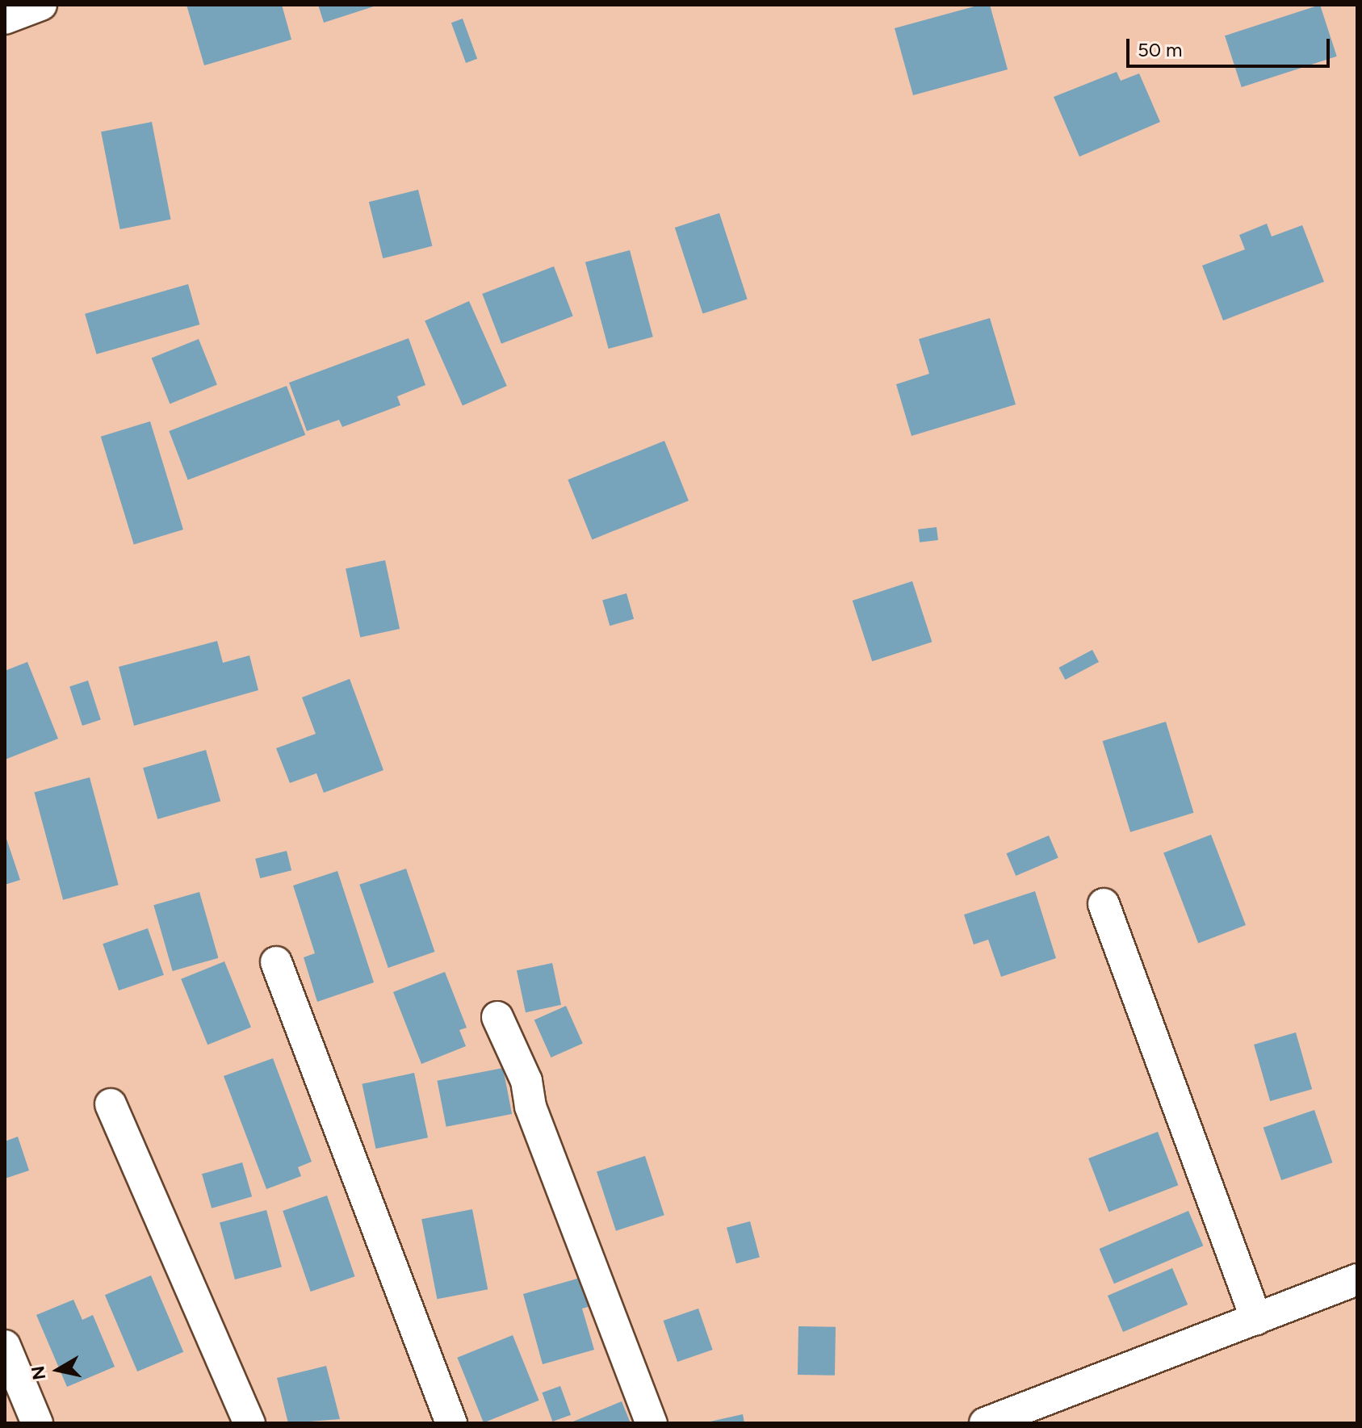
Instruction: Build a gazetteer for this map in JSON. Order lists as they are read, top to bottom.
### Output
{
  "scale_bar": "50 m",
  "north": "left"
}
